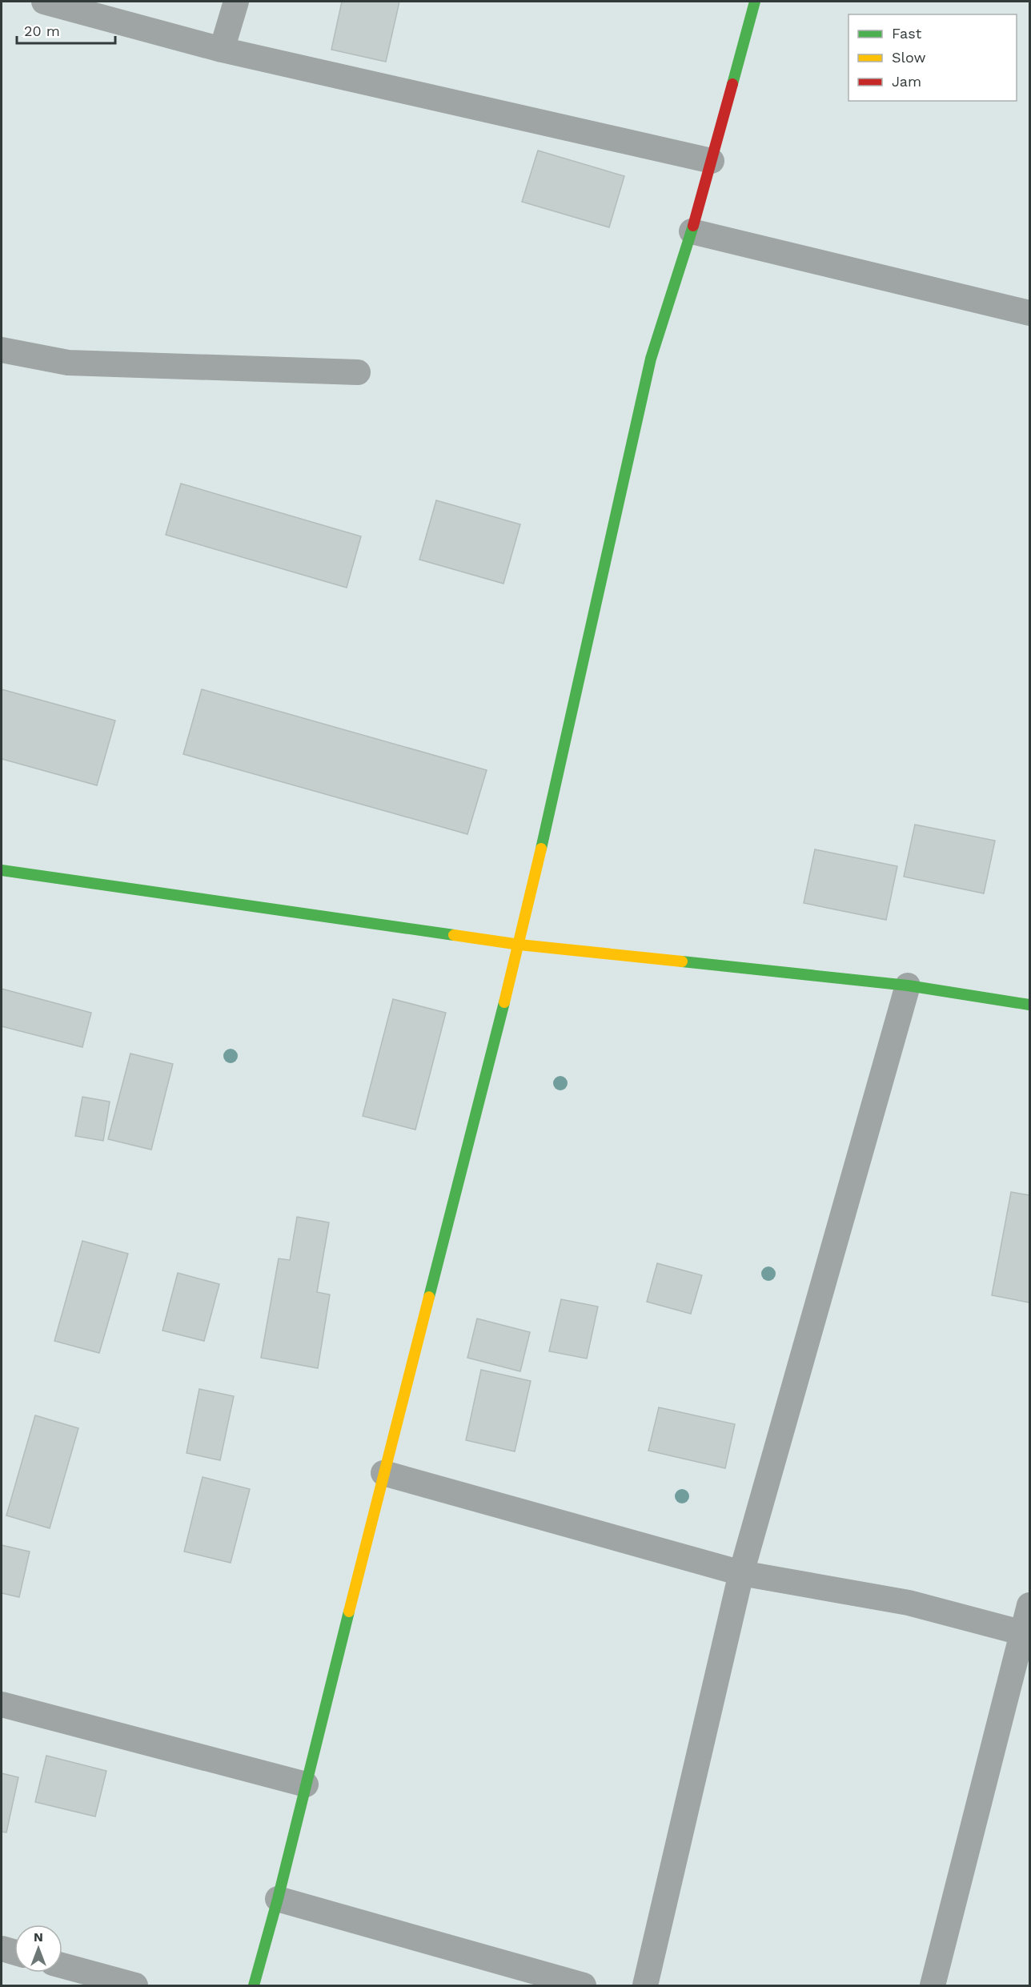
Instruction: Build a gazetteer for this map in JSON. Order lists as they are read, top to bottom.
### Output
{
  "legend": ["Fast", "Slow", "Jam"],
  "scale_bar": "20 m",
  "north": "top"
}
